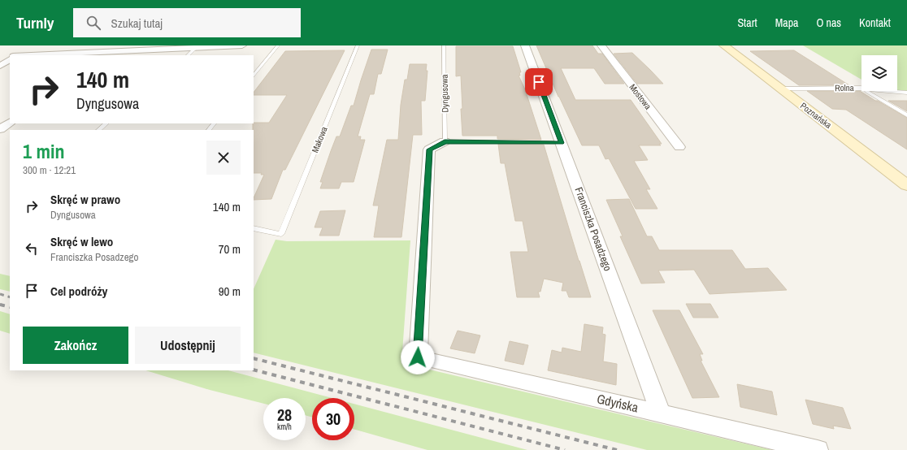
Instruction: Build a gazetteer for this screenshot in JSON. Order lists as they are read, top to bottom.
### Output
{
  "streets": {
    "main road": ["Poznańska"],
    "street": ["Mostowa", "Franciszka Posadzego", "Gdyńska"],
    "lane": ["Rolna", "Dyngusowa", "Makowa"]
  },
  "crossings": [
    ["Rolna", "Poznańska"],
    ["Dyngusowa", "Gdyńska"],
    ["Franciszka Posadzego", "Gdyńska"]
  ],
  "page": {
    "header": "Turnly",
    "search": "Szukaj tutaj",
    "nav": [
      "Start",
      "Mapa",
      "O nas",
      "Kontakt"
    ],
    "turn": ["140 m", "Dyngusowa"],
    "heading": ["1 min", "300 m · 12:21"],
    "list": [
      {
        "name": "Skręć w prawo",
        "note": "Dyngusowa",
        "value": "140 m"
      },
      {
        "name": "Skręć w lewo",
        "note": "Franciszka Posadzego",
        "value": "70 m"
      },
      {
        "name": "Cel podróży",
        "value": "90 m"
      }
    ],
    "buttons": ["Zakończ", "Udostępnij"],
    "speed": "28 km/h",
    "limit": "30"
  }
}
